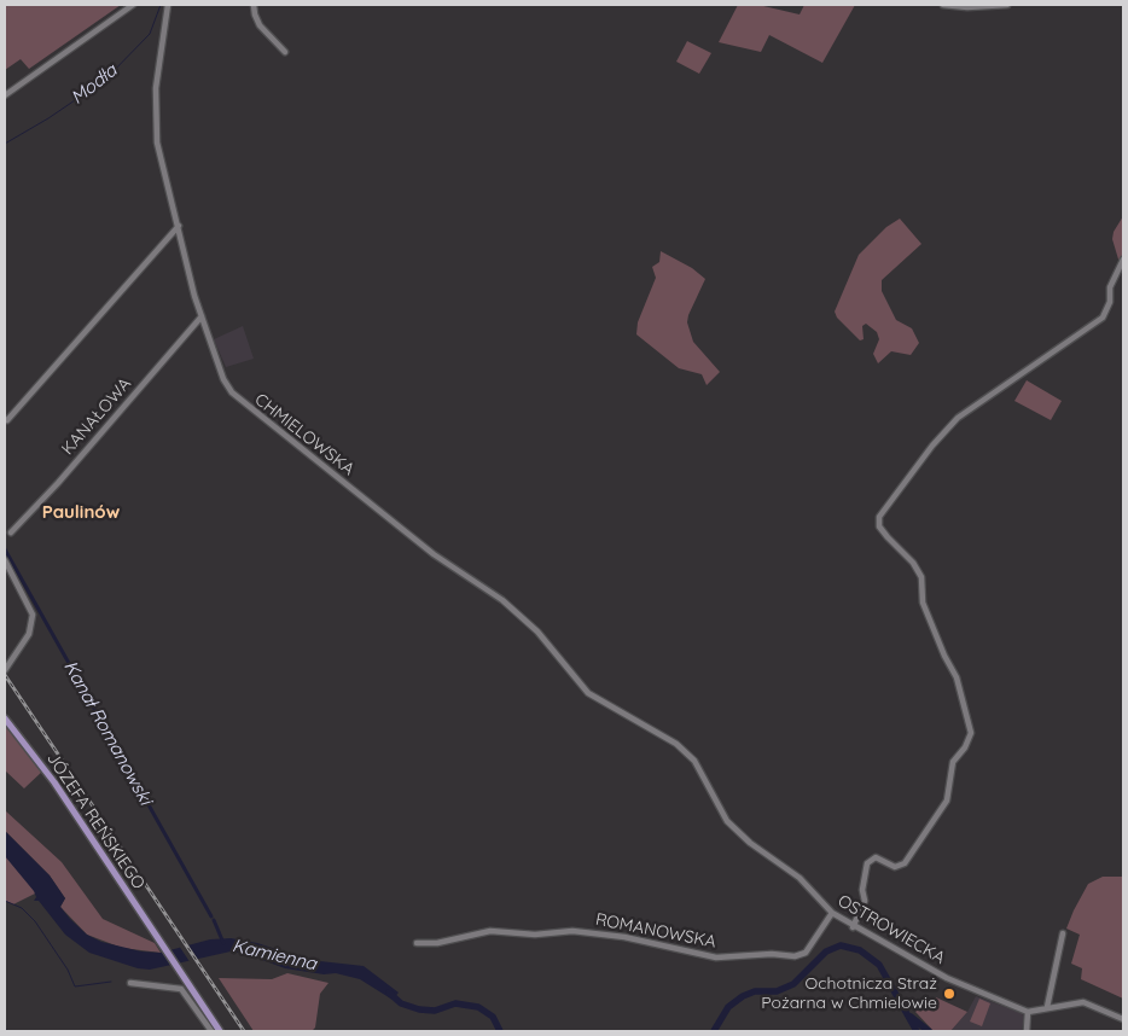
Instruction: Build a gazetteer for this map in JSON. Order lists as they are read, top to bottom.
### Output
{
  "streets": {
    "main road": ["JÓZEFA REŃSKIEGO"],
    "street": [
      "KANAŁOWA",
      "CHMIELOWSKA",
      "OSTROWIECKA",
      "ROMANOWSKA"
    ]
  },
  "crossings": [
    ["KANAŁOWA", "CHMIELOWSKA"],
    ["CHMIELOWSKA", "OSTROWIECKA"],
    ["OSTROWIECKA", "ROMANOWSKA"]
  ],
  "districts": ["Paulinów"],
  "water": ["Modła", "Kanał Romanowski", "Kamienna"],
  "places": ["Ochotnicza Straż Pożarna w Chmielowie"]
}
